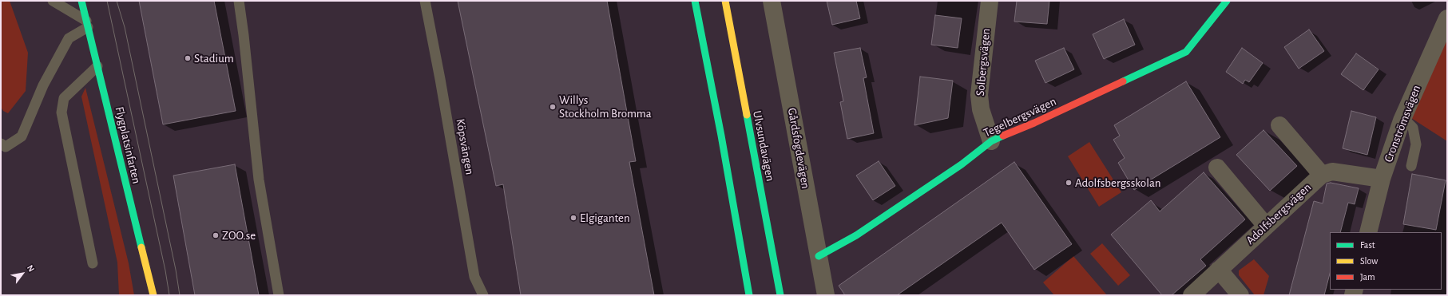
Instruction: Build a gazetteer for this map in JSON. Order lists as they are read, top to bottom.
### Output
{
  "streets": {
    "street": [
      "Solbergsvägen",
      "Tegelbergsvägen",
      "Cronströmsvägen",
      "Flygplatsinfarten",
      "Ulvsundavägen",
      "Gårdsfogdevägen",
      "Adolfsbergsvägen"
    ],
    "lane": ["Köpsvängen"]
  },
  "crossings": [
    ["Solbergsvägen", "Tegelbergsvägen"],
    ["Tegelbergsvägen", "Gårdsfogdevägen"],
    ["Cronströmsvägen", "Adolfsbergsvägen"]
  ],
  "places": [
    "Stadium",
    "Willys Stockholm Bromma",
    "Adolfsbergsskolan",
    "Elgiganten",
    "ZOO.se"
  ],
  "legend": ["Fast", "Slow", "Jam"],
  "north": "top right"
}
